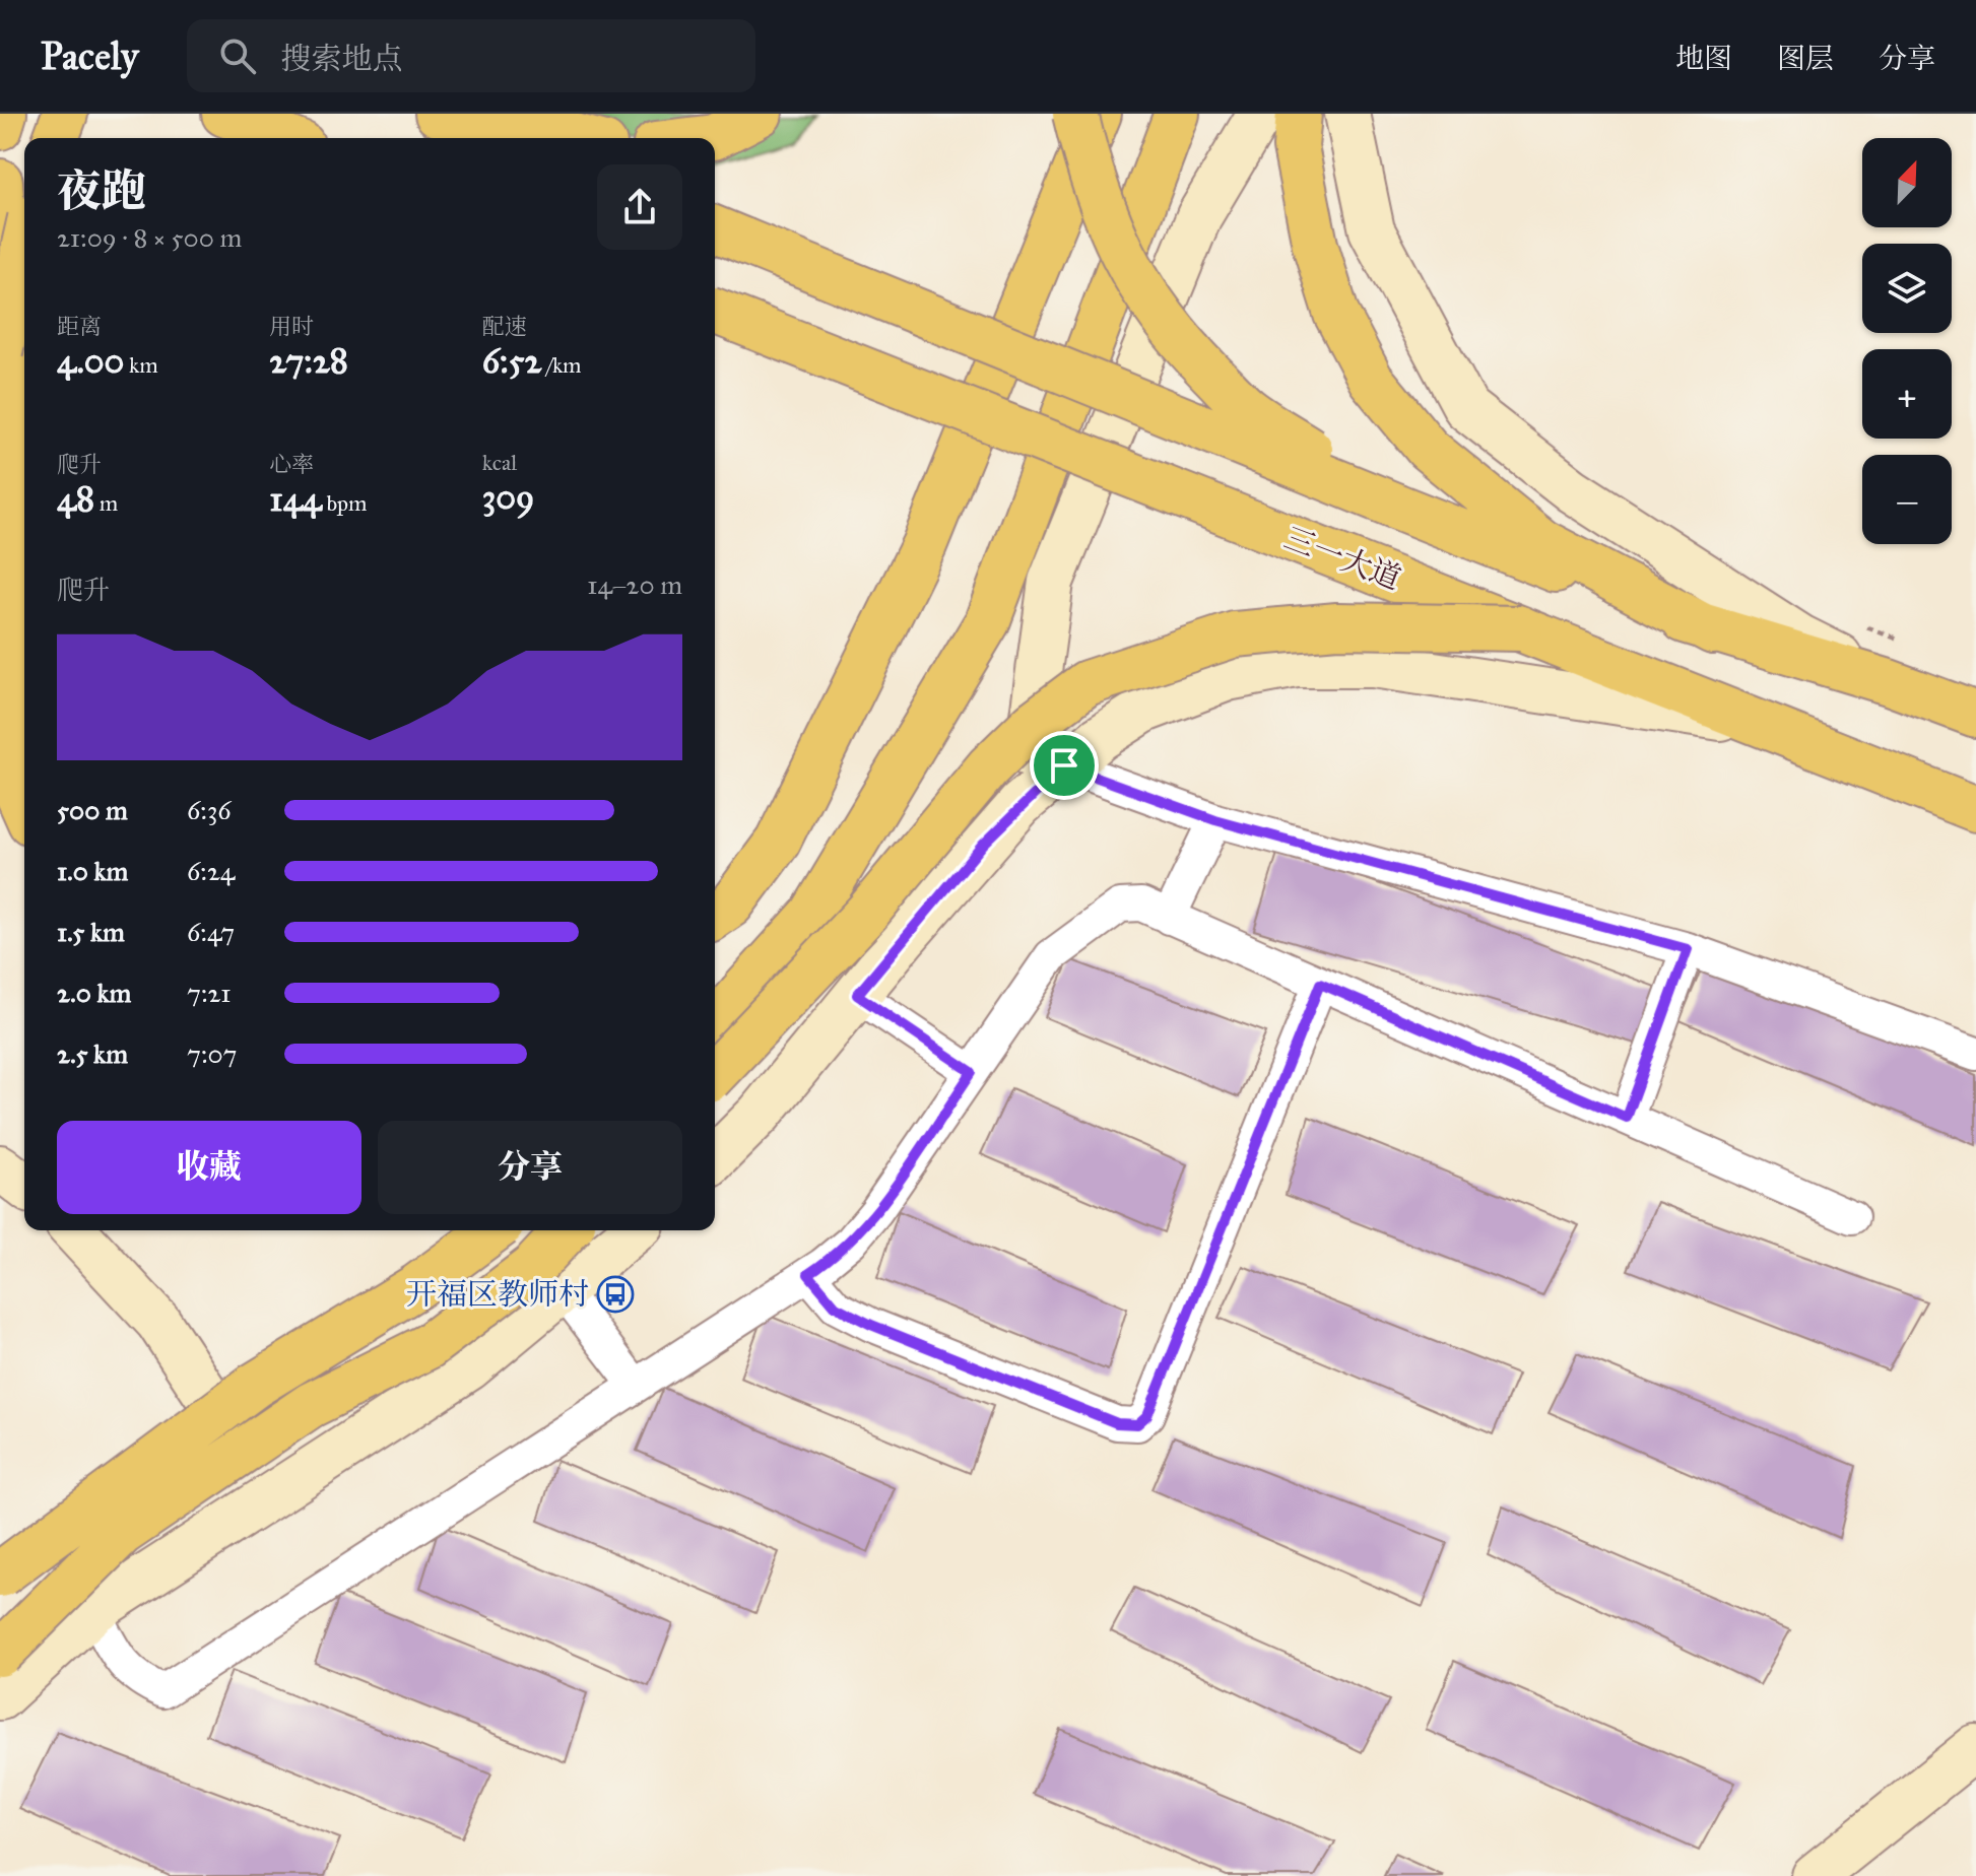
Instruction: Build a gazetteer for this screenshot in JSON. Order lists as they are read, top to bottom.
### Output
{
  "streets": {
    "highway": ["三一大道"]
  },
  "places": {
    "bus stop": ["开福区教师村"]
  },
  "north": "top right",
  "page": {
    "header": "Pacely",
    "search": "搜索地点",
    "nav": ["地图", "图层", "分享"],
    "map_buttons": ["+", "−"],
    "heading": ["夜跑", "21:09 · 8 × 500 m"],
    "stats": [
      ["距离", "4.00 km"],
      ["用时", "27:28"],
      ["配速", "6:52 /km"],
      ["爬升", "48 m"],
      ["心率", "144 bpm"],
      ["kcal", "309"]
    ],
    "chart": ["爬升", "14–20 m"],
    "list": [
      {
        "name": "500 m",
        "note": "6:36"
      },
      {
        "name": "1.0 km",
        "note": "6:24"
      },
      {
        "name": "1.5 km",
        "note": "6:47"
      },
      {
        "name": "2.0 km",
        "note": "7:21"
      },
      {
        "name": "2.5 km",
        "note": "7:07"
      }
    ],
    "buttons": ["收藏", "分享"]
  }
}
